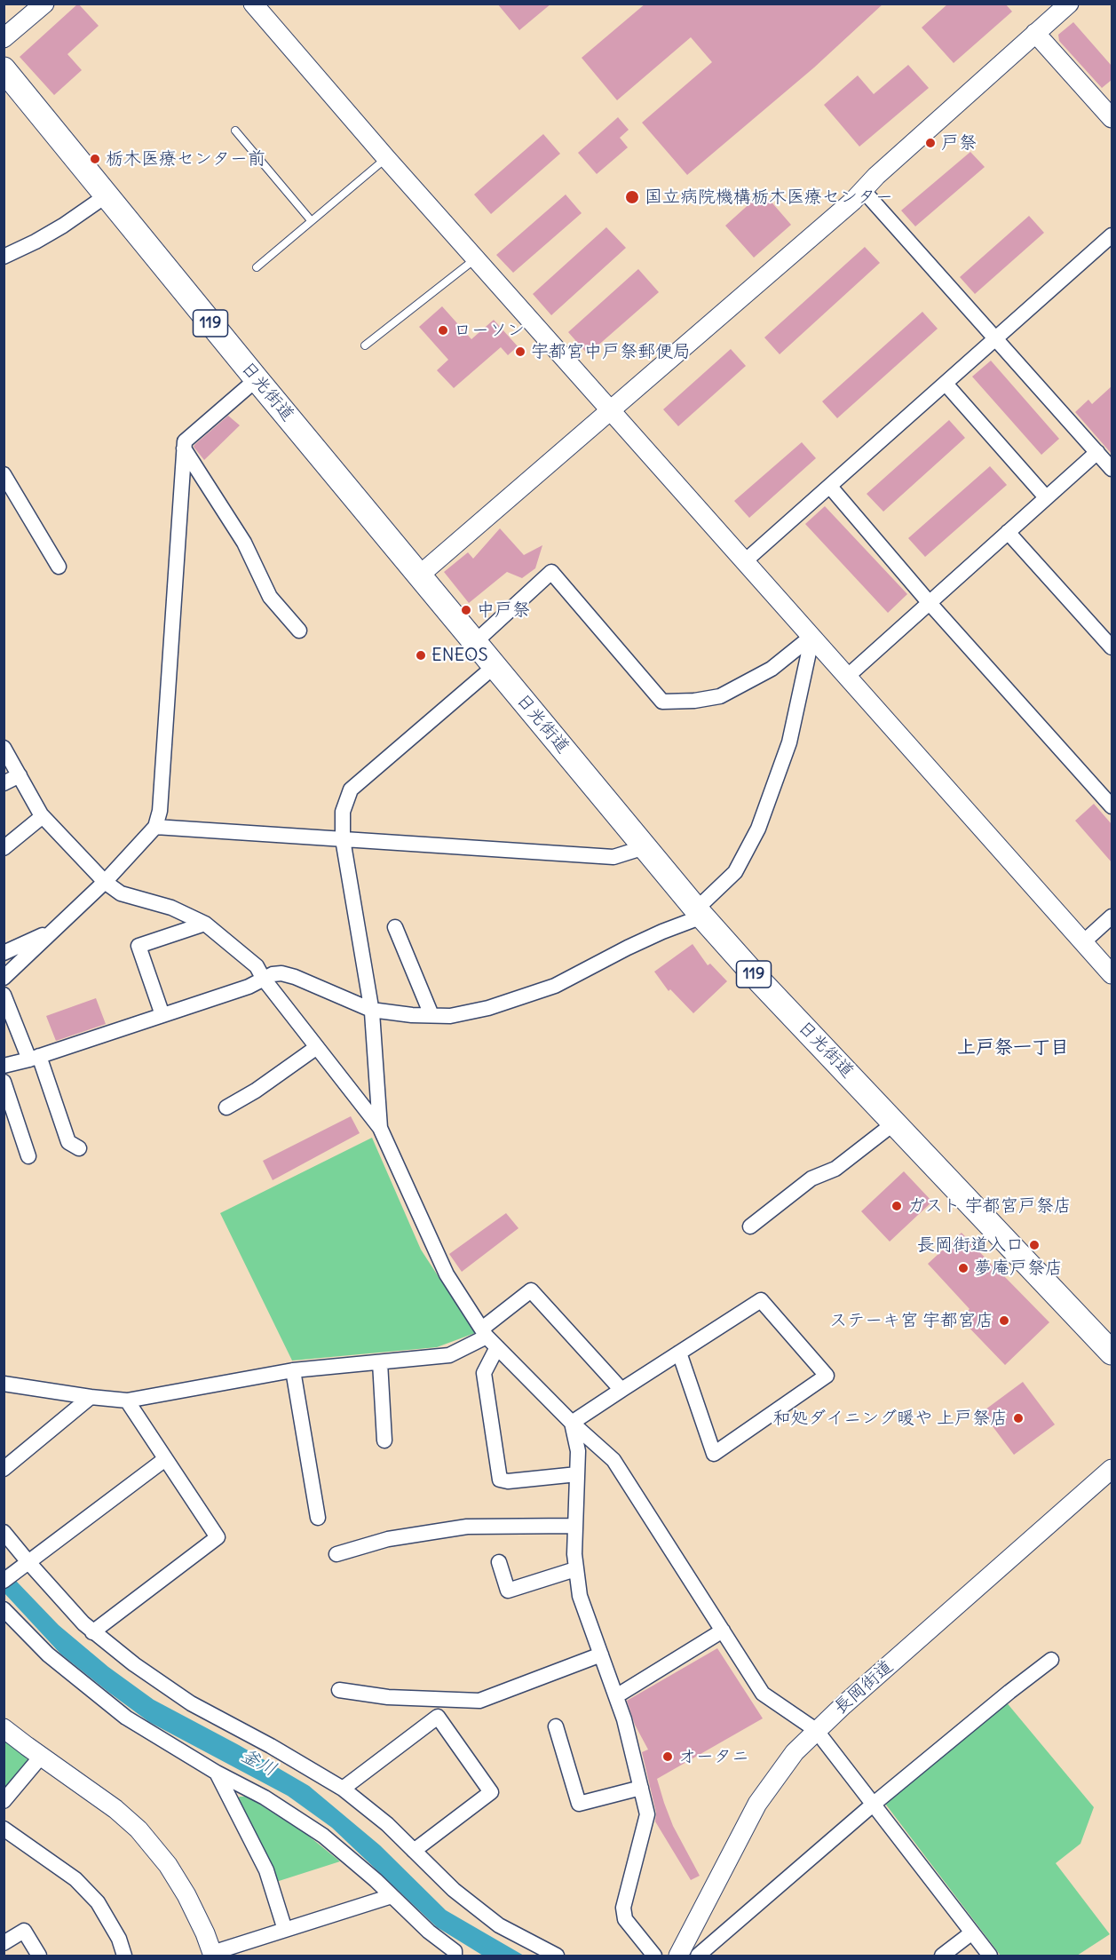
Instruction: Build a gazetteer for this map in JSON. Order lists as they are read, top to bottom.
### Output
{
  "streets": {
    "highway": ["119", "日光街道"],
    "street": ["長岡街道"]
  },
  "districts": ["上戸祭一丁目"],
  "water": ["釜川"],
  "places": [
    "戸祭",
    "栃木医療センター前",
    "国立病院機構栃木医療センター",
    "ローソン",
    "宇都宮中戸祭郵便局",
    "中戸祭",
    "ENEOS",
    "ガスト 宇都宮戸祭店",
    "長岡街道入口",
    "夢庵戸祭店",
    "ステーキ宮 宇都宮店",
    "和処ダイニング暖や 上戸祭店",
    "オータニ"
  ]
}
